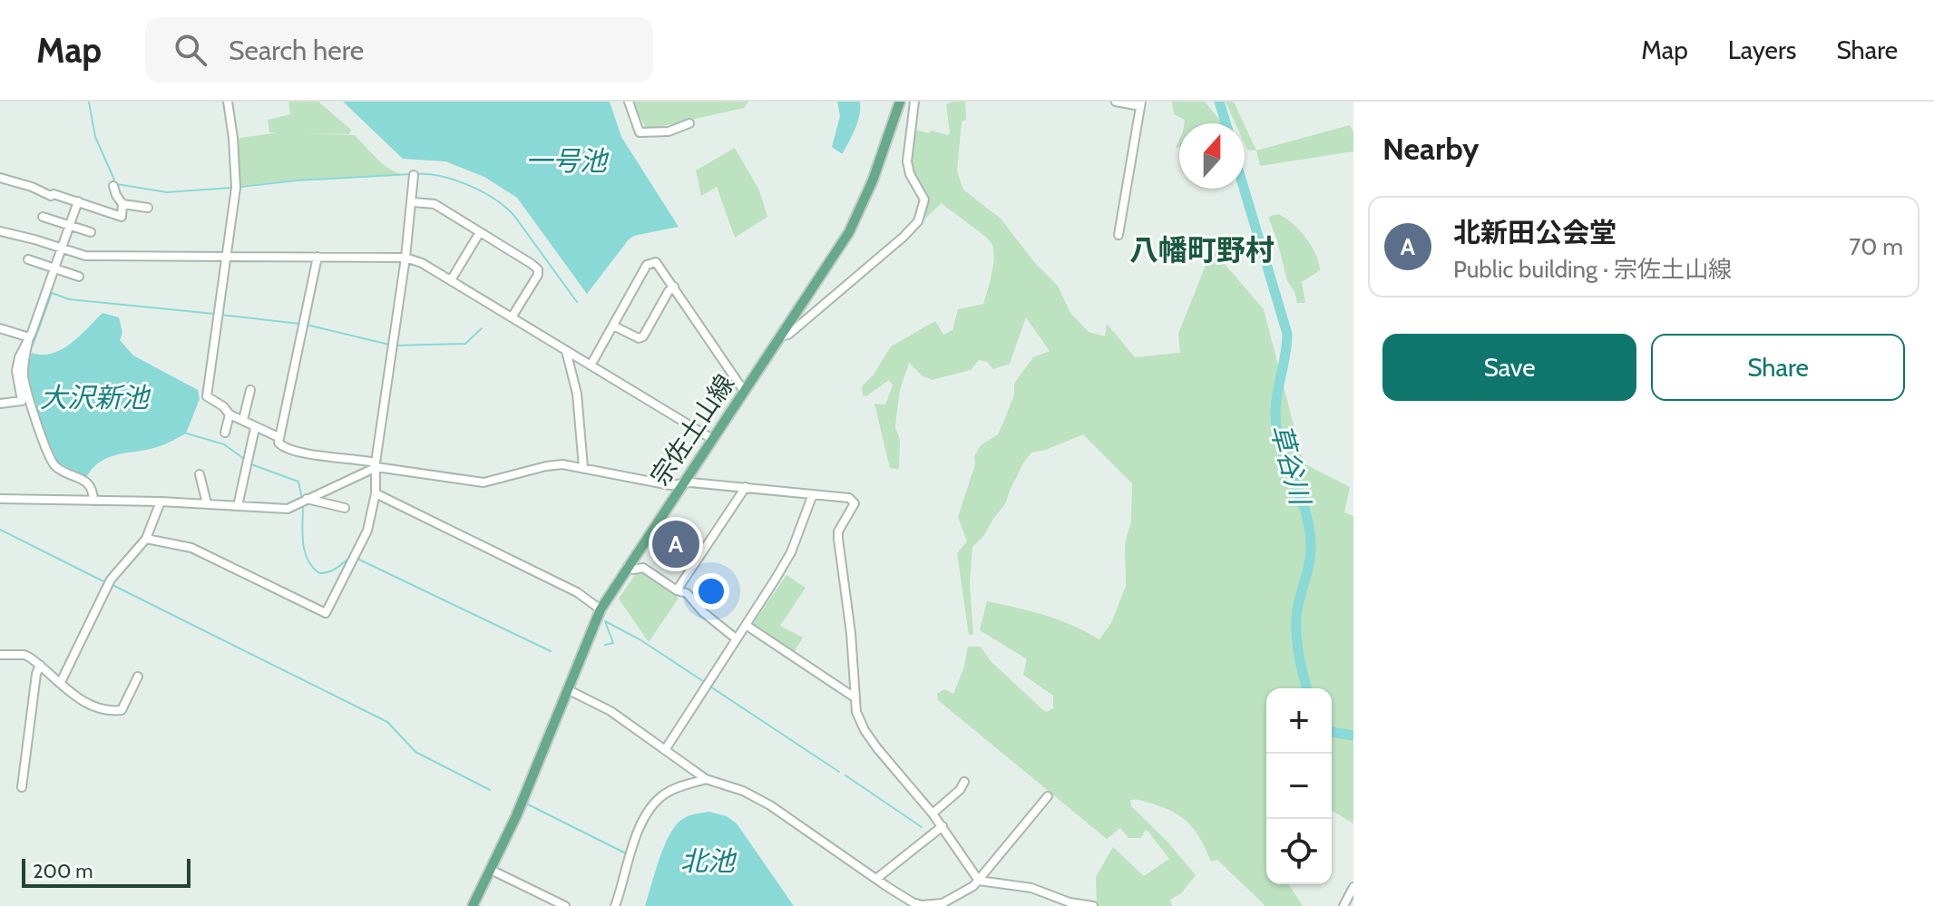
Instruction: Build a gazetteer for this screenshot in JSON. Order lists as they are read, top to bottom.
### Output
{
  "streets": {
    "main road": ["宗佐土山線"]
  },
  "districts": ["八幡町野村"],
  "water": [
    "一号池",
    "大沢新池",
    "草谷川",
    "北池"
  ],
  "scale_bar": "200 m",
  "north": "top",
  "page": {
    "header": "Map",
    "search": "Search here",
    "nav": ["Map", "Layers", "Share"],
    "heading": "Nearby",
    "list": [
      {
        "mark": "A",
        "name": "北新田公会堂",
        "note": "Public building · 宗佐土山線",
        "value": "70 m"
      }
    ],
    "buttons": ["Save", "Share"],
    "pins": "A",
    "map_buttons": ["+", "−"],
    "scale": "200 m"
  }
}
